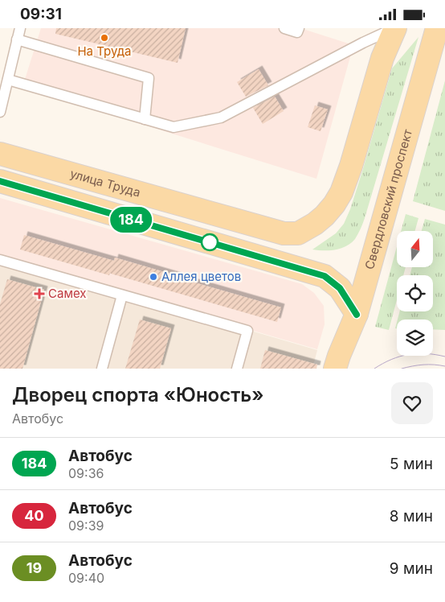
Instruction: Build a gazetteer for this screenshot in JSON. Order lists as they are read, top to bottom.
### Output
{
  "streets": {
    "main road": ["улица Труда", "Свердловский проспект"]
  },
  "places": {
    "other": ["На Труда", "Аллея цветов"],
    "health": ["Самех"]
  },
  "lines": ["bus line 184"],
  "north": "top",
  "page": {
    "status": "09:31",
    "on_map": "184",
    "heading": ["Дворец спорта «Юность»", "Автобус"],
    "list": [
      {
        "mark": "184",
        "name": "Автобус",
        "note": "09:36",
        "value": "5 мин"
      },
      {
        "mark": "40",
        "name": "Автобус",
        "note": "09:39",
        "value": "8 мин"
      },
      {
        "mark": "19",
        "name": "Автобус",
        "note": "09:40",
        "value": "9 мин"
      }
    ]
  }
}
